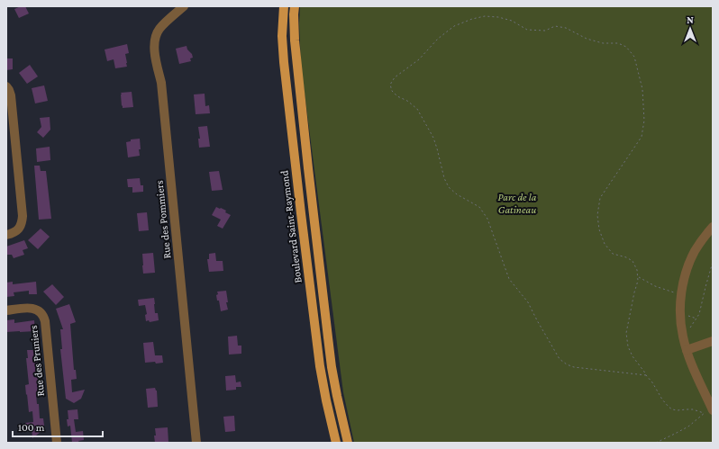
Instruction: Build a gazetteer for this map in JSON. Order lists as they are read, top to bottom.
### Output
{
  "streets": {
    "main road": ["Boulevard Saint-Raymond"],
    "street": ["Rue des Pommiers", "Rue des Pruniers"]
  },
  "parks": ["Parc de la Gatineau"],
  "scale_bar": "100 m",
  "north": "top"
}
